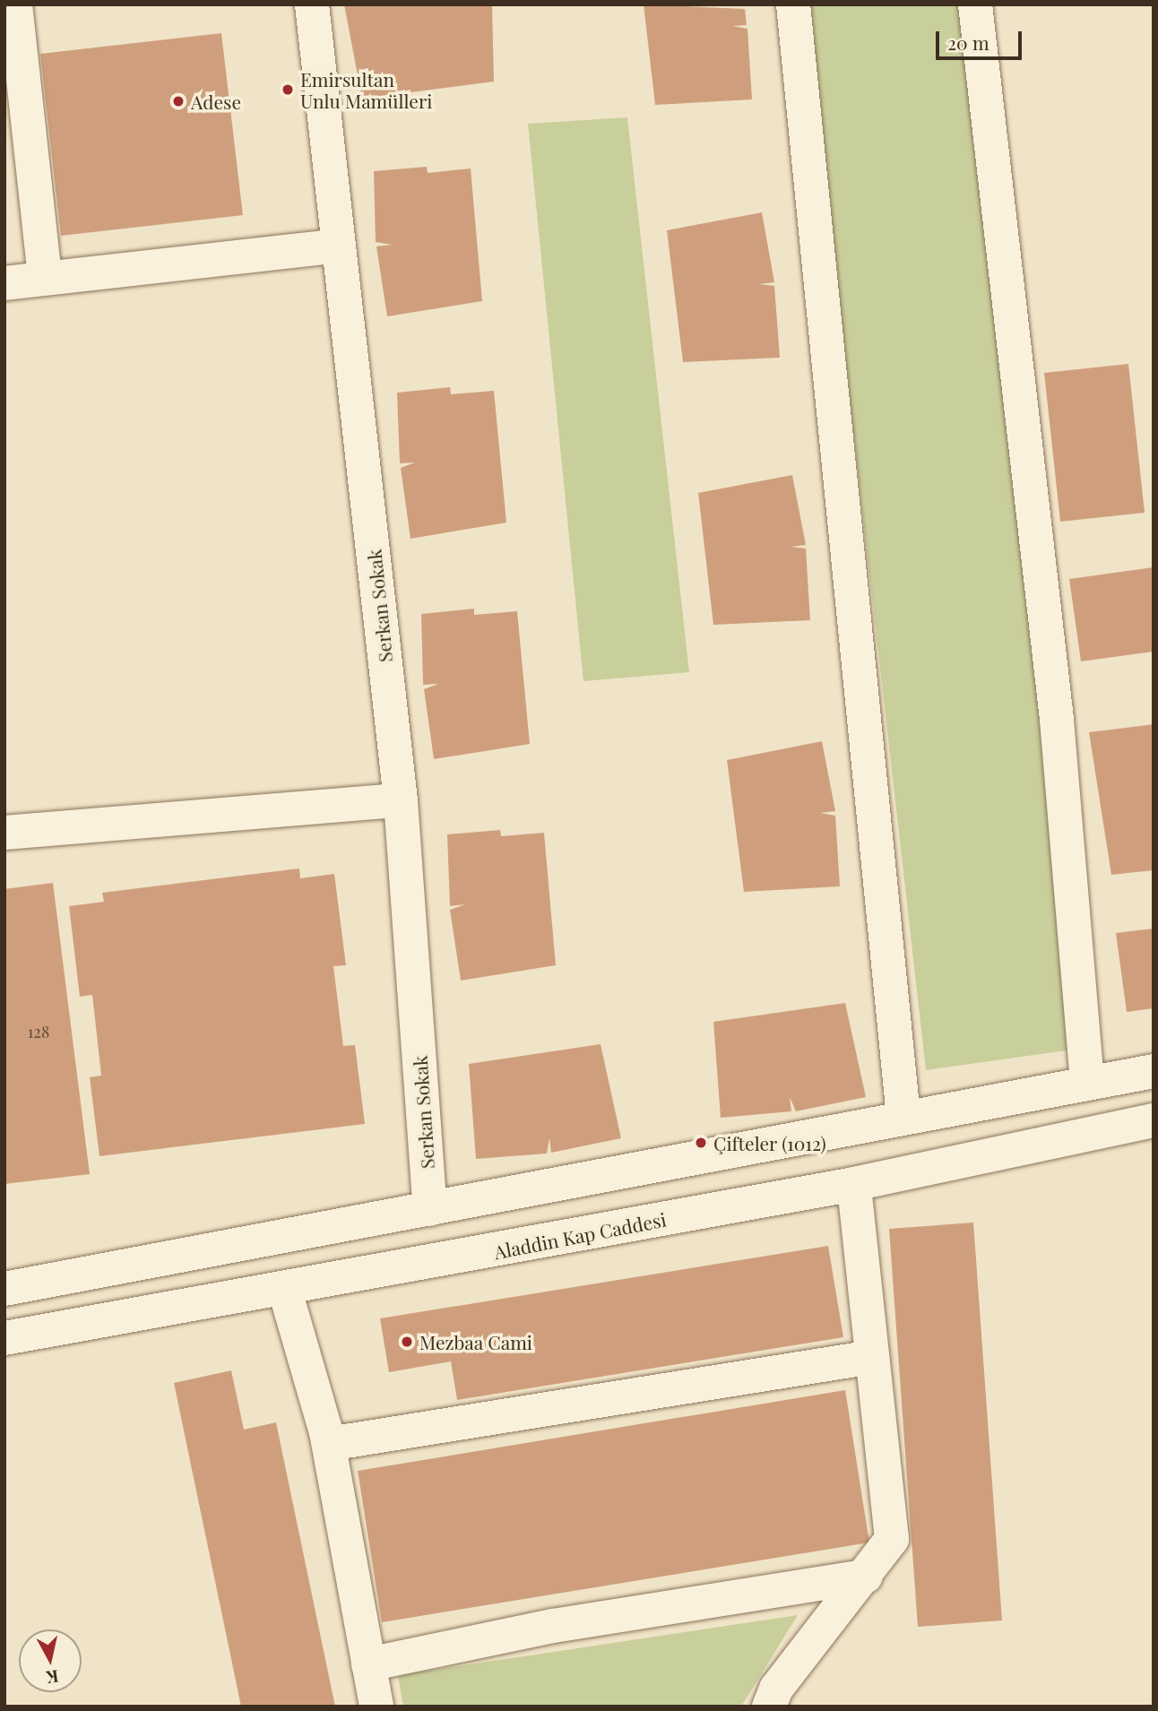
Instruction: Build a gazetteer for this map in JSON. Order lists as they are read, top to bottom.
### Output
{
  "streets": {
    "street": ["Serkan Sokak", "Aladdin Kap Caddesi"]
  },
  "places": [
    "Emirsultan Unlu Mamülleri",
    "Adese",
    "Çifteler (1012)",
    "Mezbaa Cami"
  ],
  "house_numbers": ["128"],
  "scale_bar": "20 m",
  "north": "bottom"
}
